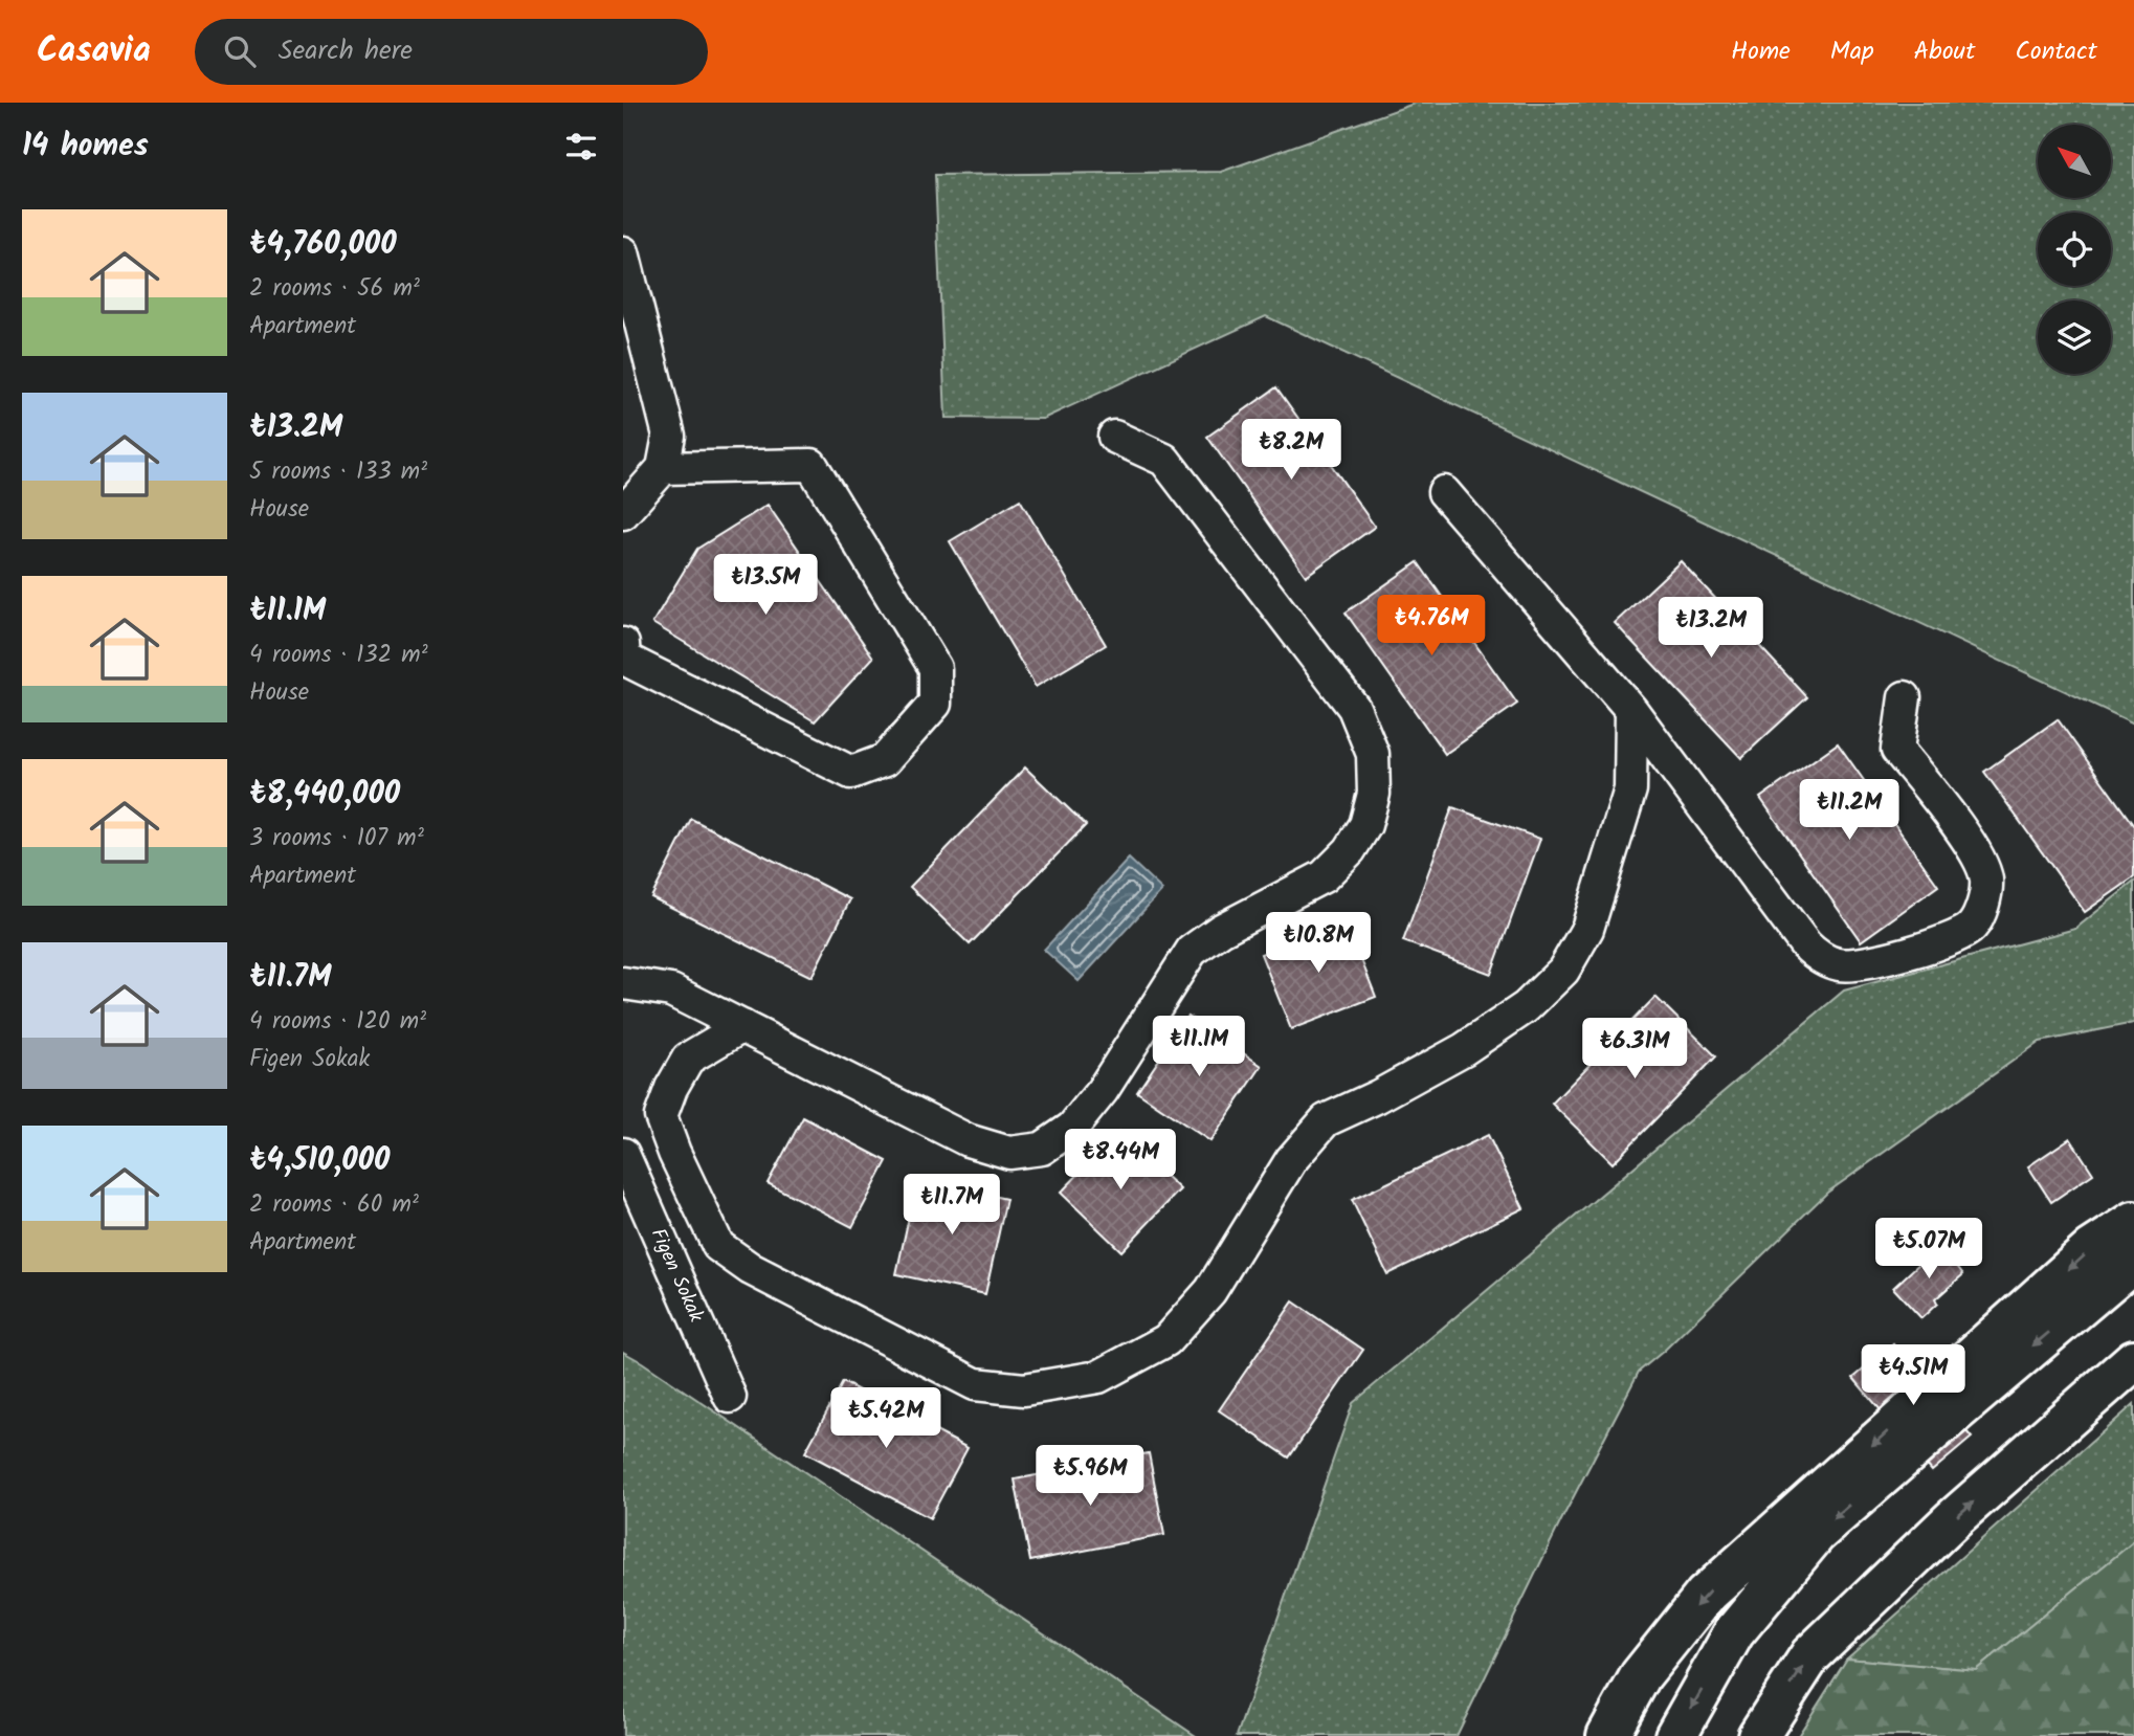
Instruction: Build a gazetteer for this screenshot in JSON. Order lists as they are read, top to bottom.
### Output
{
  "streets": {
    "street": ["Figen Sokak"]
  },
  "north": "top left",
  "page": {
    "header": "Casavia",
    "search": "Search here",
    "nav": [
      "Home",
      "Map",
      "About",
      "Contact"
    ],
    "heading": "14 homes",
    "list": [
      {
        "name": "₺4,760,000",
        "note": "2 rooms · 56 m² · Apartment"
      },
      {
        "name": "₺13.2M",
        "note": "5 rooms · 133 m² · House"
      },
      {
        "name": "₺11.1M",
        "note": "4 rooms · 132 m² · House"
      },
      {
        "name": "₺8,440,000",
        "note": "3 rooms · 107 m² · Apartment"
      },
      {
        "name": "₺11.7M",
        "note": "4 rooms · 120 m² · Figen Sokak"
      },
      {
        "name": "₺4,510,000",
        "note": "2 rooms · 60 m² · Apartment"
      }
    ],
    "price": [
      "₺8.2M",
      "₺13.5M",
      "₺4.76M",
      "₺13.2M",
      "₺11.2M",
      "₺10.8M",
      "₺11.1M",
      "₺6.31M",
      "₺8.44M",
      "₺11.7M",
      "₺5.07M",
      "₺4.51M",
      "₺5.42M",
      "₺5.96M"
    ]
  }
}
